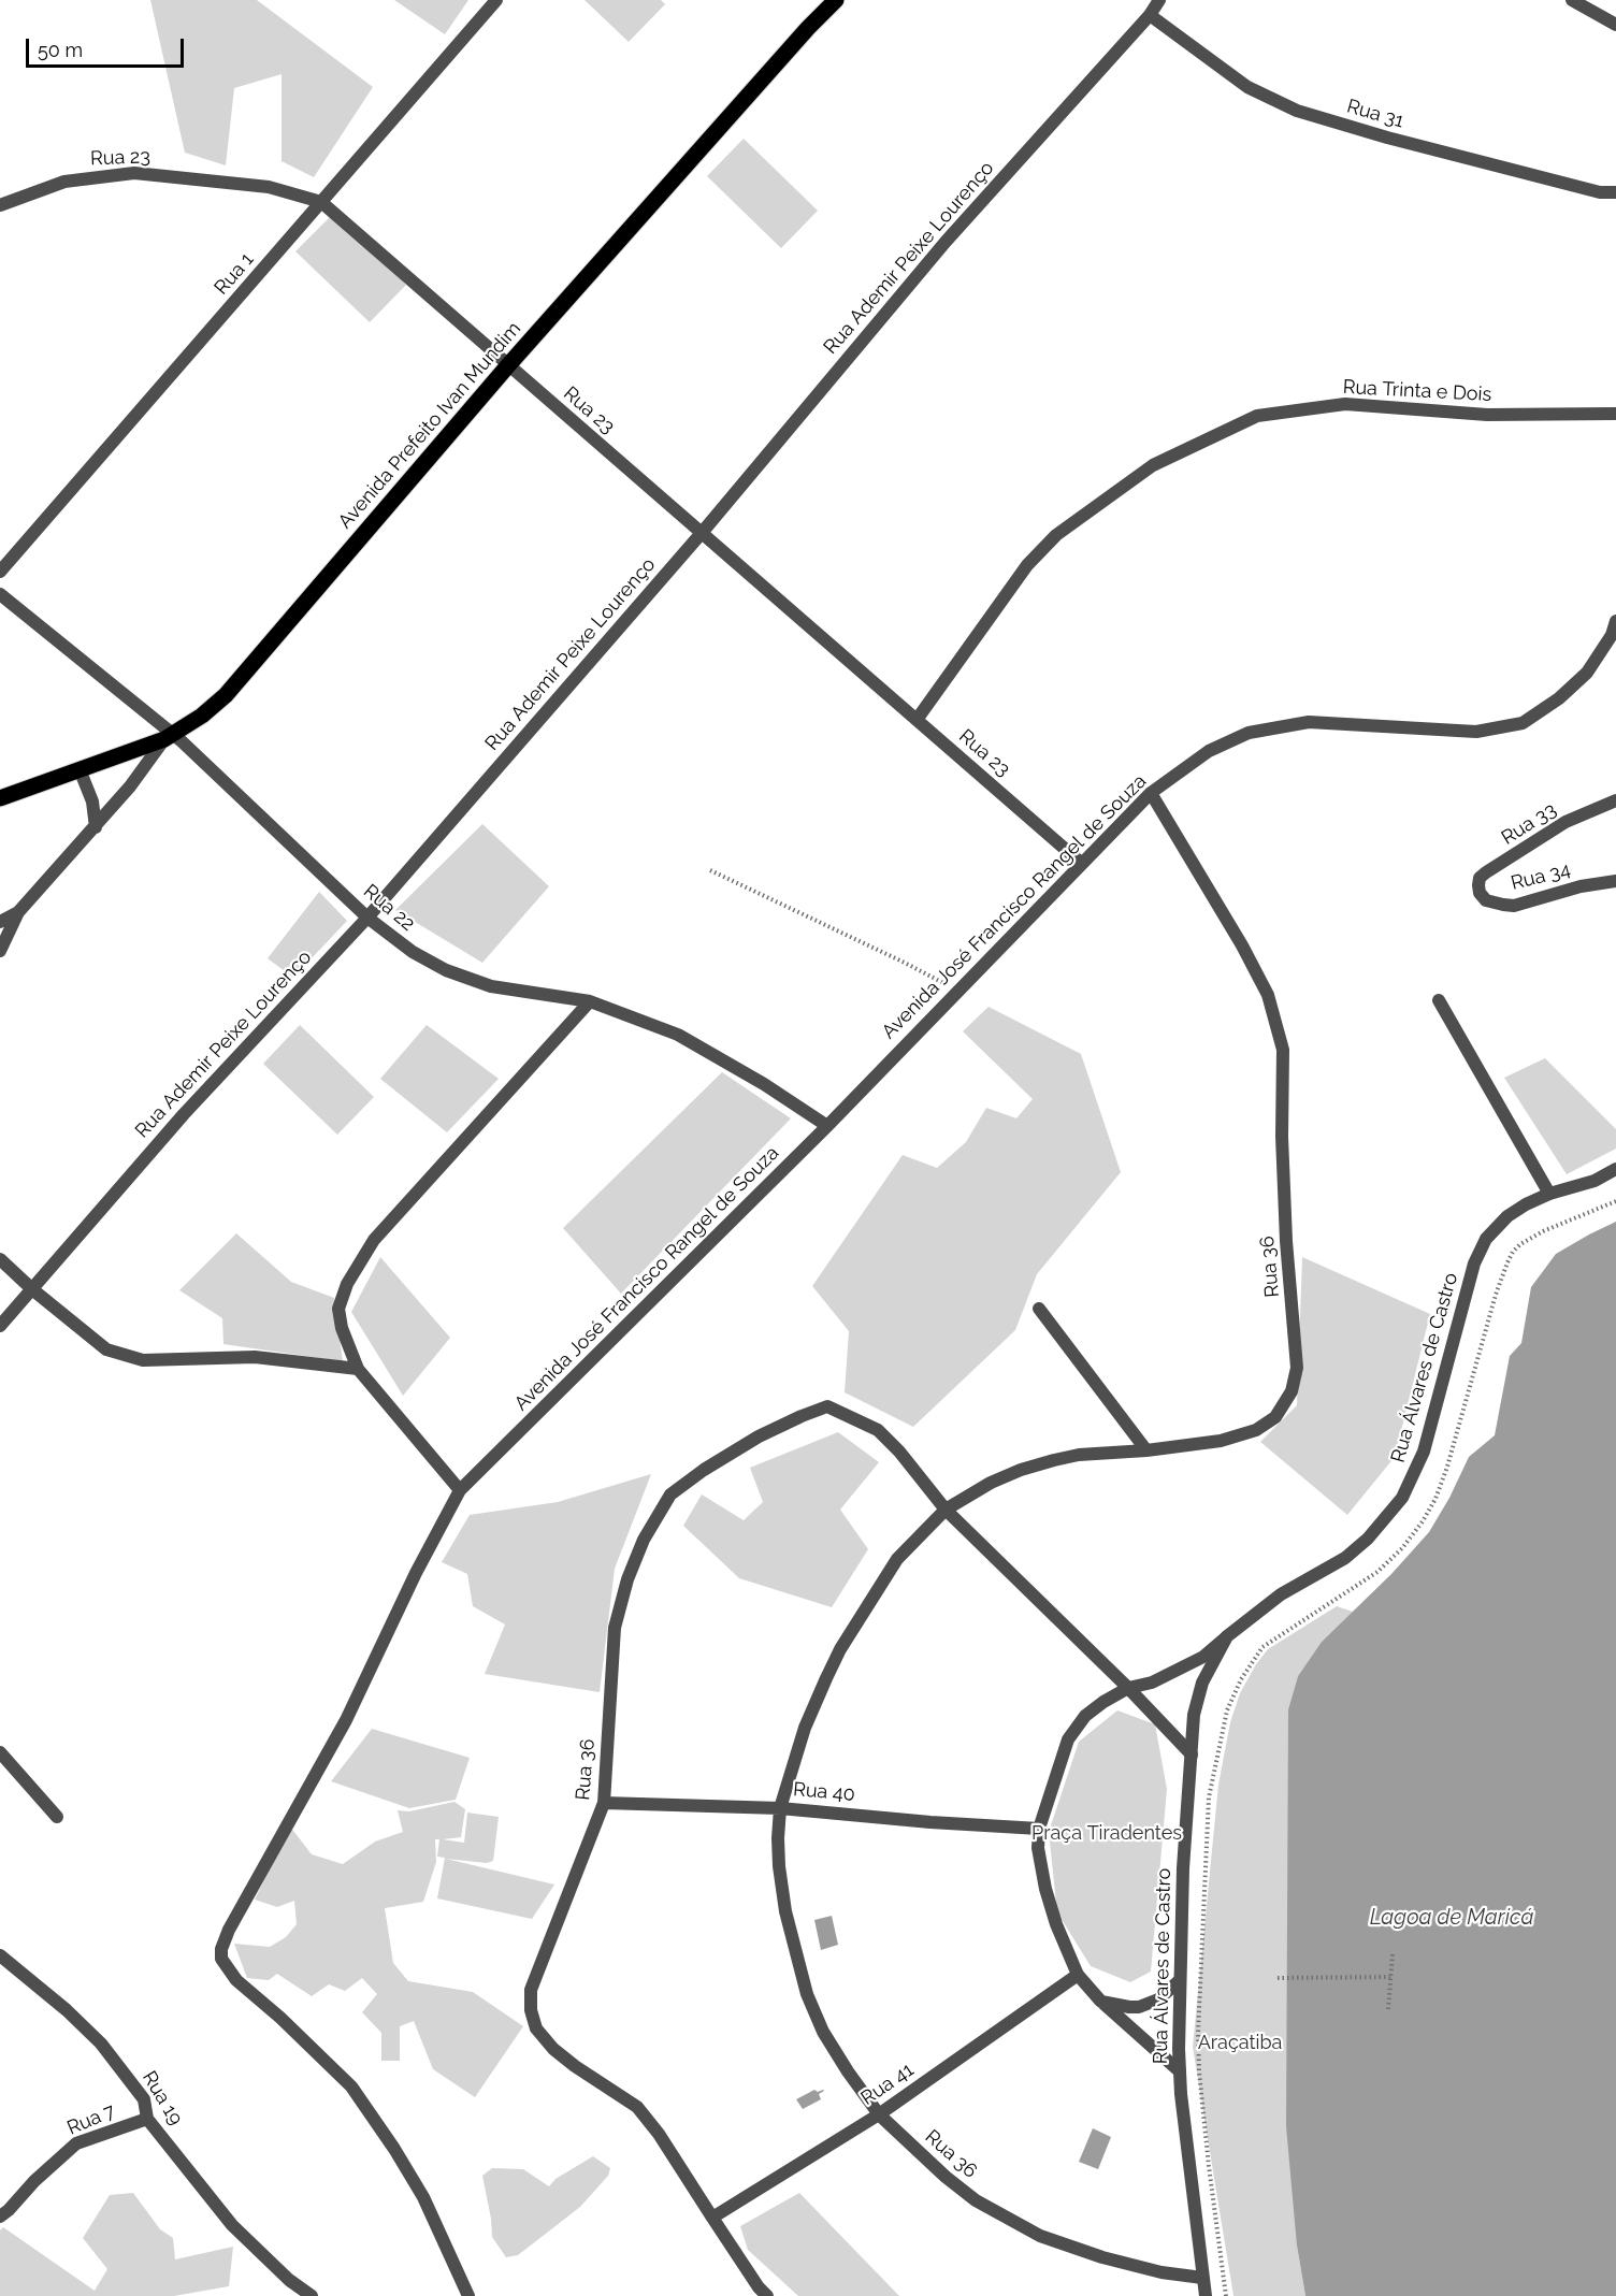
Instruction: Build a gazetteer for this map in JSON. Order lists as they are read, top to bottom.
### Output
{
  "streets": {
    "main road": ["Avenida Prefeito Ivan Mundim"],
    "street": [
      "Rua 31",
      "Rua 23",
      "Rua Ademir Peixe Lourenço",
      "Rua 1",
      "Rua Trinta e Dois",
      "Rua 33",
      "Rua 34",
      "Avenida José Francisco Rangel de Souza",
      "Rua 22",
      "Rua 36",
      "Rua Álvares de Castro",
      "Rua 40",
      "Rua 41",
      "Rua 19",
      "Rua 7"
    ]
  },
  "crossings": [
    ["Rua 31", "Rua Ademir Peixe Lourenço"],
    ["Rua 23", "Rua Ademir Peixe Lourenço"],
    ["Rua 23", "Rua 1"],
    ["Rua 23", "Rua Trinta e Dois"],
    ["Rua 23", "Avenida Prefeito Ivan Mundim"],
    ["Rua 23", "Avenida José Francisco Rangel de Souza"],
    ["Rua Ademir Peixe Lourenço", "Rua 22"],
    ["Avenida Prefeito Ivan Mundim", "Rua 22"],
    ["Rua 33", "Rua 34"],
    ["Avenida José Francisco Rangel de Souza", "Rua 22"],
    ["Avenida José Francisco Rangel de Souza", "Rua 36"],
    ["Rua 36", "Rua Álvares de Castro"],
    ["Rua 36", "Rua 40"],
    ["Rua 36", "Rua 41"],
    ["Rua 19", "Rua 7"]
  ],
  "water": ["Lagoa de Maricá"],
  "parks": ["Praça Tiradentes", "Araçatiba"],
  "scale_bar": "50 m"
}
